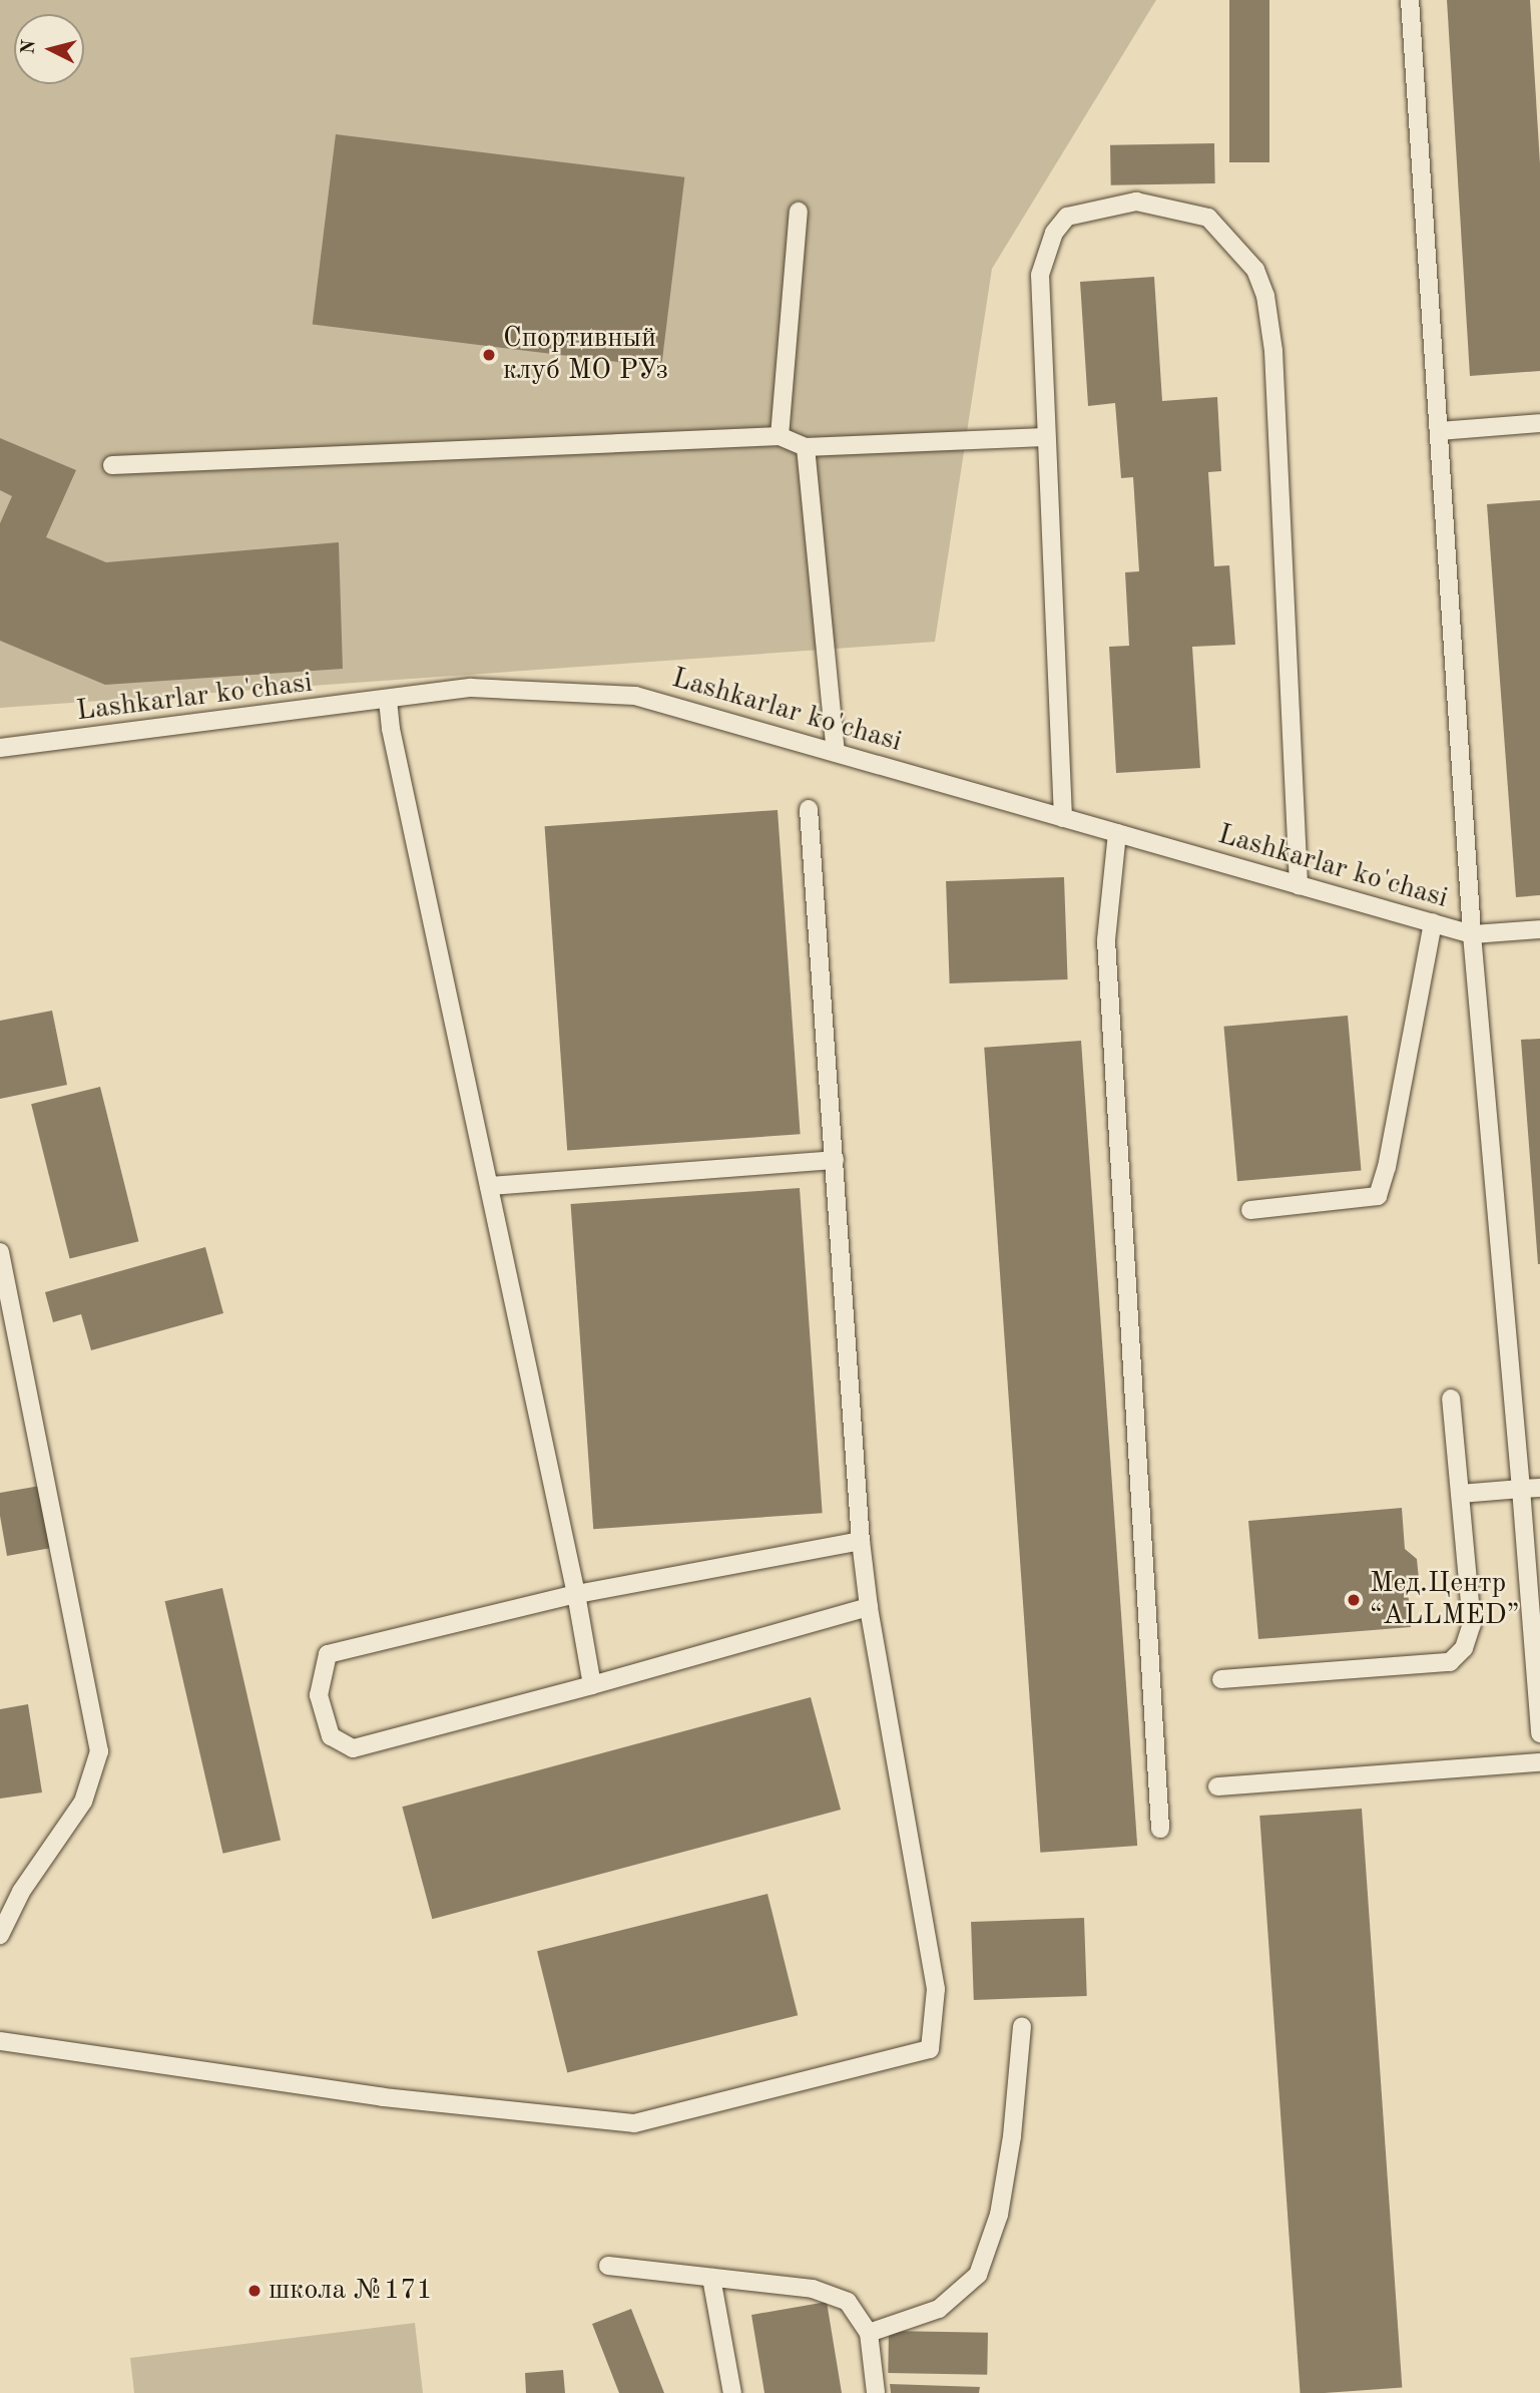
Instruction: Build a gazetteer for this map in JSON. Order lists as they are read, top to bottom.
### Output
{
  "streets": {
    "lane": ["Lashkarlar ko'chasi"]
  },
  "places": ["Спортивный клуб МО РУз", "Мед.Центр “ALLMED”", "школа №171"],
  "north": "left"
}
